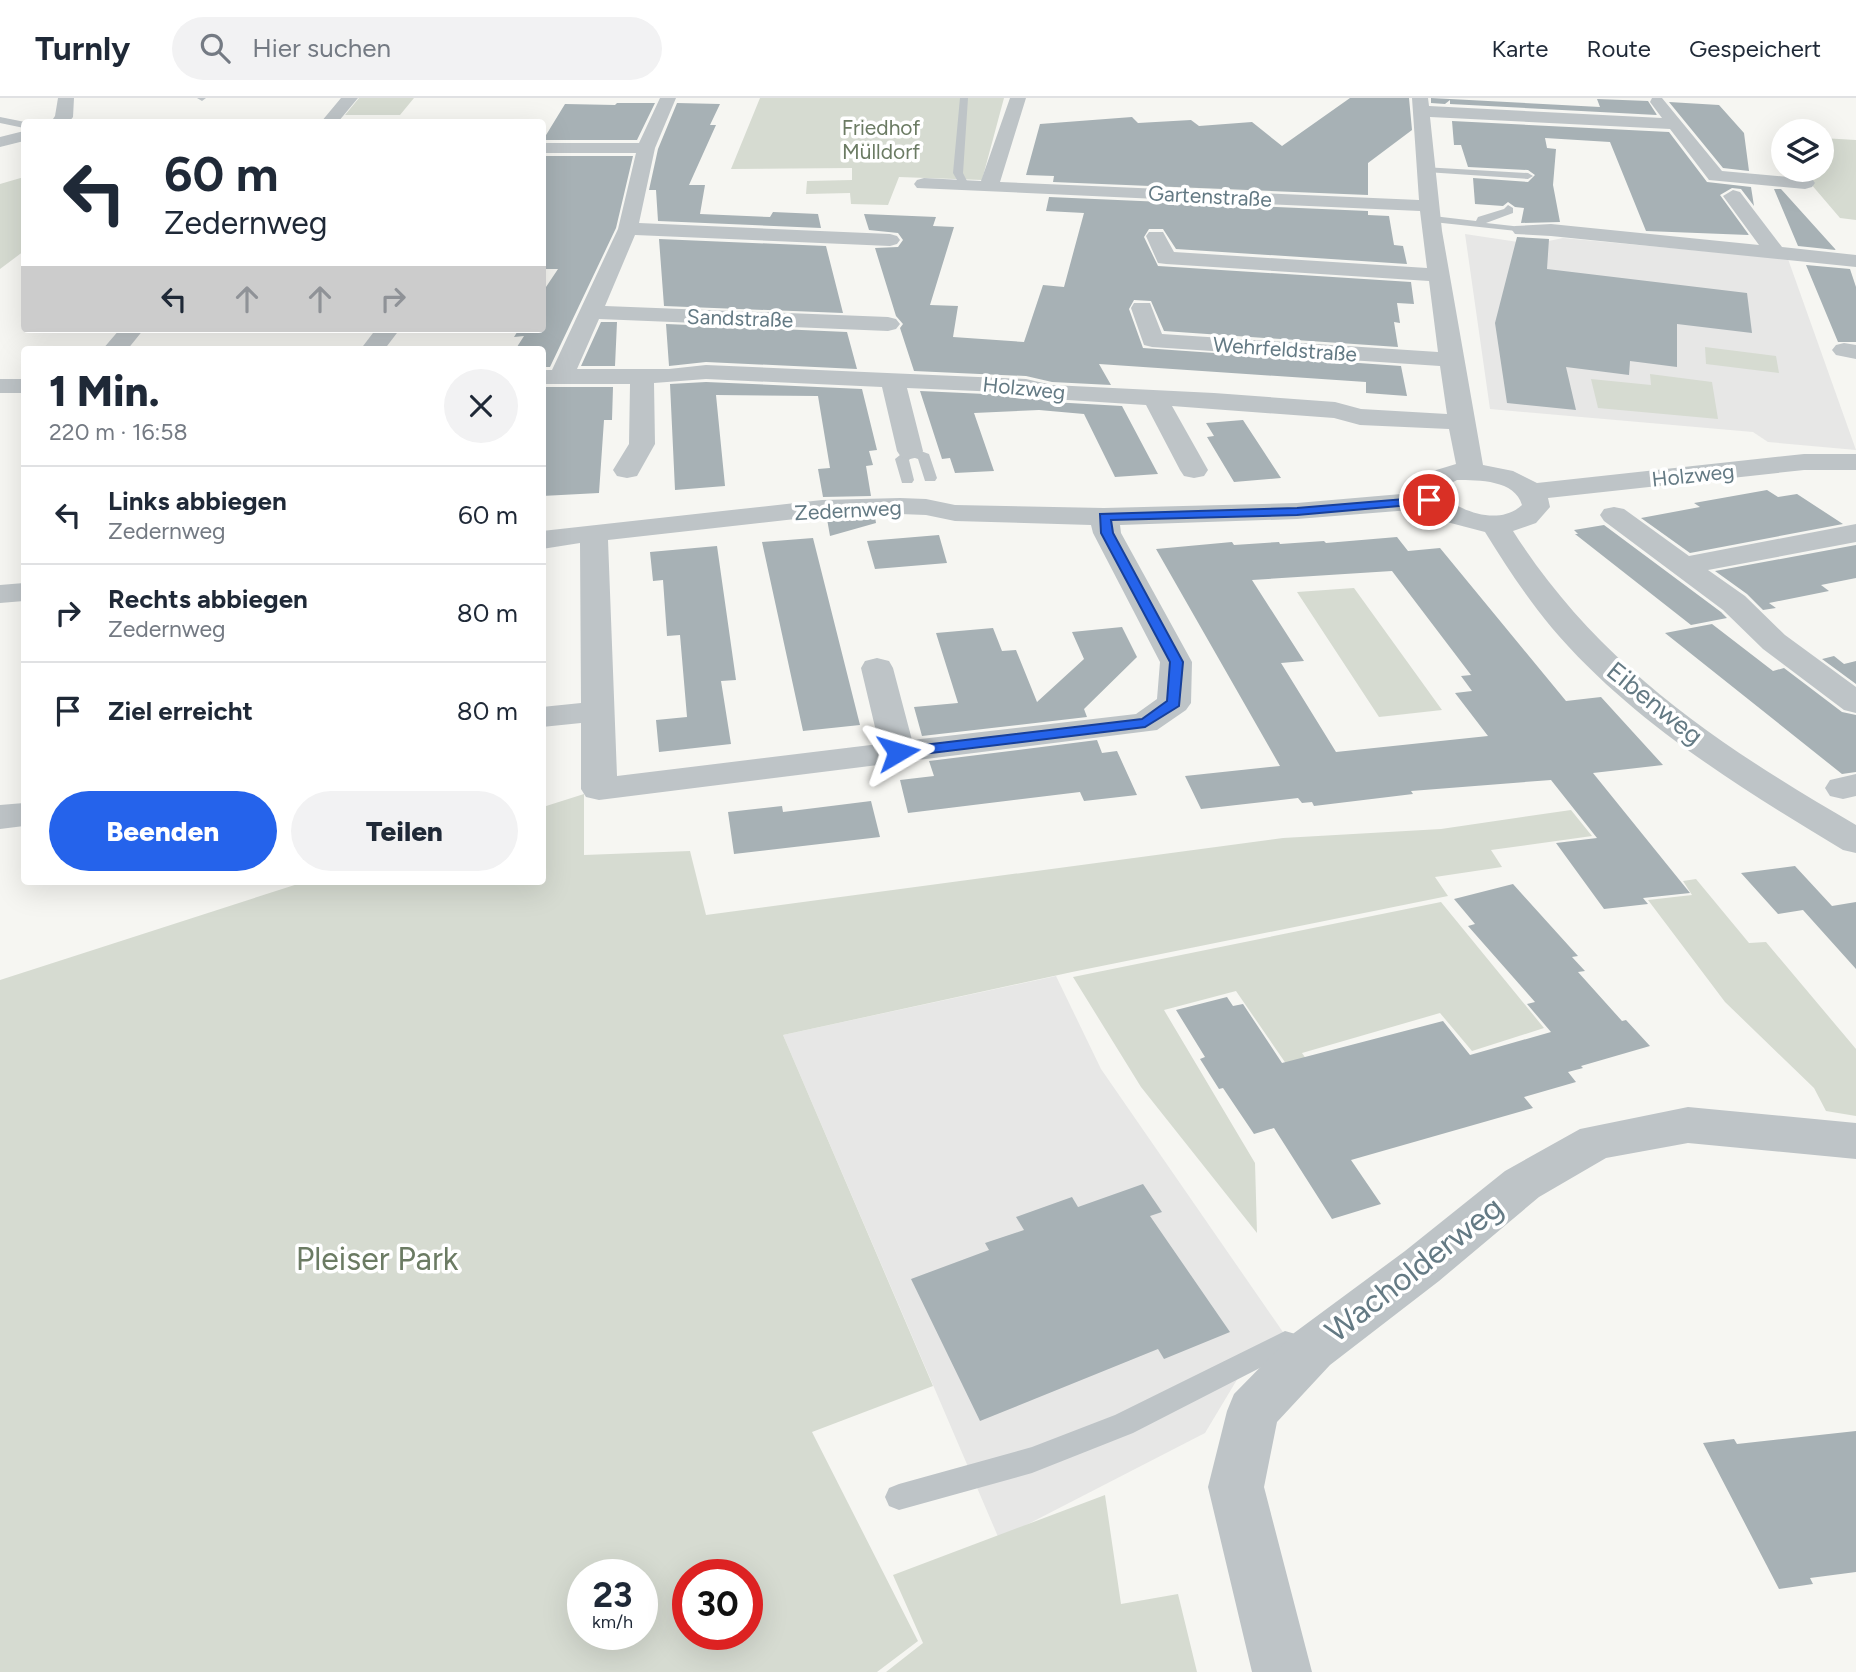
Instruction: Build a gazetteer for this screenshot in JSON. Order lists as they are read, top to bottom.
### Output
{
  "streets": {
    "street": [
      "Gartenstraße",
      "Sandstraße",
      "Wehrfeldstraße",
      "Holzweg",
      "Zedernweg",
      "Eibenweg",
      "Wacholderweg"
    ]
  },
  "parks": ["Friedhof Mülldorf", "Pleiser Park"],
  "page": {
    "header": "Turnly",
    "search": "Hier suchen",
    "nav": ["Karte", "Route", "Gespeichert"],
    "turn": ["60 m", "Zedernweg"],
    "heading": ["1 Min.", "220 m · 16:58"],
    "list": [
      {
        "name": "Links abbiegen",
        "note": "Zedernweg",
        "value": "60 m"
      },
      {
        "name": "Rechts abbiegen",
        "note": "Zedernweg",
        "value": "80 m"
      },
      {
        "name": "Ziel erreicht",
        "value": "80 m"
      }
    ],
    "buttons": ["Beenden", "Teilen"],
    "speed": "23 km/h",
    "limit": "30"
  }
}
